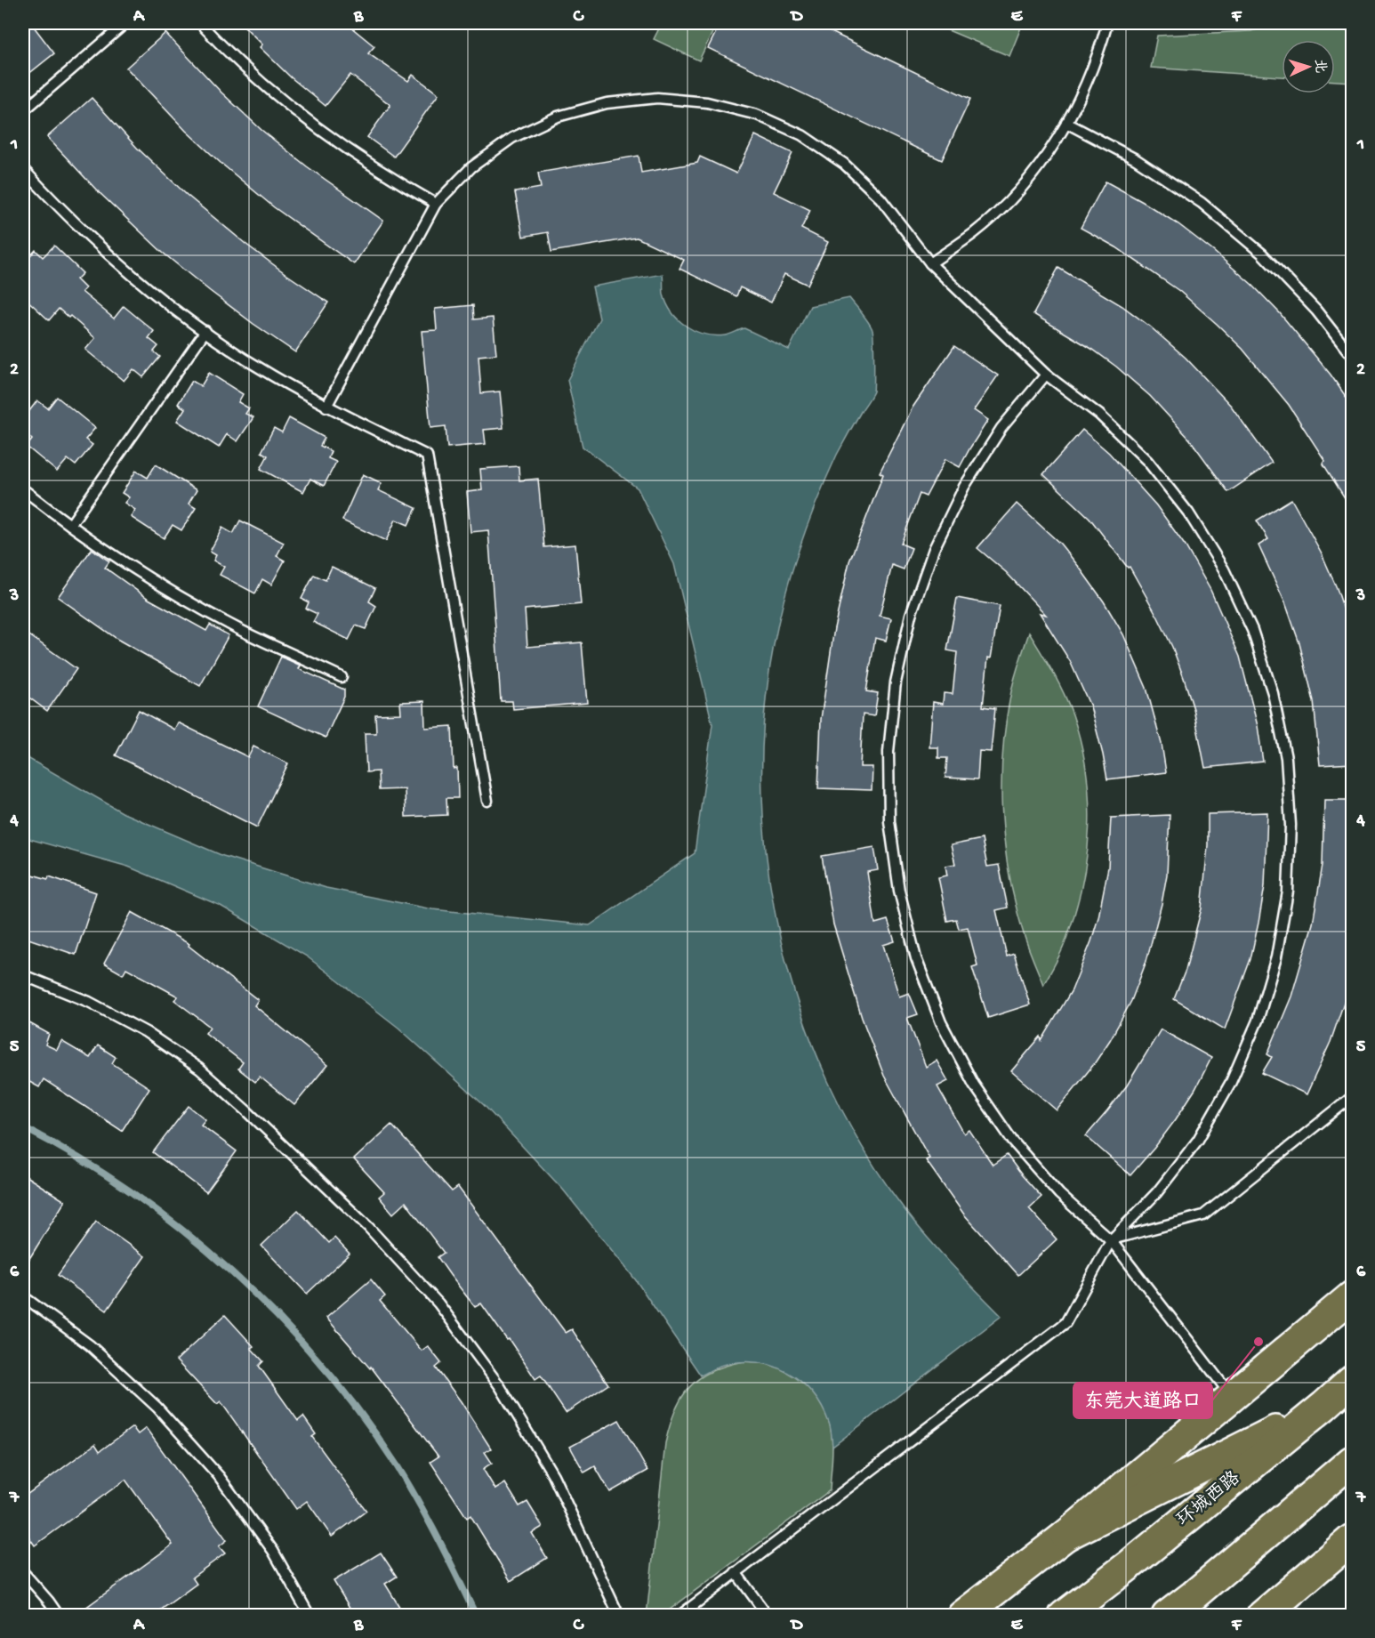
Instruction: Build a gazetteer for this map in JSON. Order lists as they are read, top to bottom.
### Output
{
  "streets": {
    "main road": ["环城西路"]
  },
  "places": ["东莞大道路口"],
  "north": "right",
  "grid": {
    "columns": [
      "A",
      "B",
      "C",
      "D",
      "E",
      "F"
    ],
    "rows": [
      "1",
      "2",
      "3",
      "4",
      "5",
      "6",
      "7"
    ]
  }
}
